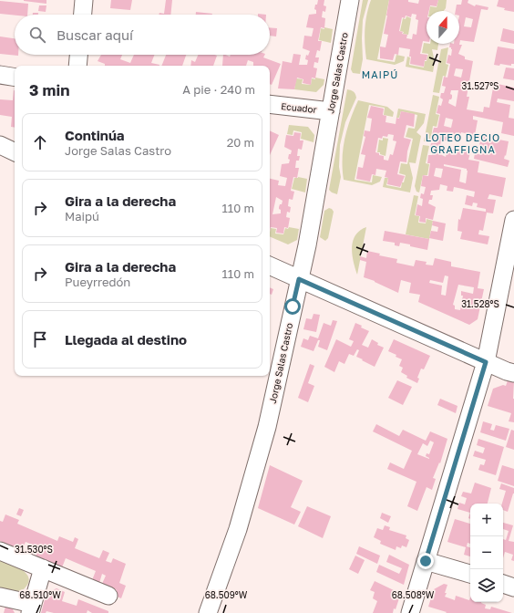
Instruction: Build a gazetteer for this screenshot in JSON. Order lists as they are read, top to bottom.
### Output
{
  "streets": {
    "street": ["Jorge Salas Castro", "Ecuador"]
  },
  "crossings": [
    ["Jorge Salas Castro", "Ecuador"]
  ],
  "districts": ["MAIPÚ", "LOTEO DECIO GRAFFIGNA"],
  "north": "top",
  "page": {
    "search": "Buscar aquí",
    "heading": ["3 min", "A pie · 240 m"],
    "list": [
      ["Continúa", "Jorge Salas Castro", "20 m"],
      ["Gira a la derecha", "Maipú", "110 m"],
      ["Gira a la derecha", "Pueyrredón", "110 m"],
      "Llegada al destino"
    ],
    "map_buttons": ["+", "−"]
  },
  "coordinates": [
    "31.527°S",
    "31.528°S",
    "31.530°S",
    "68.510°W",
    "68.509°W",
    "68.508°W"
  ]
}
